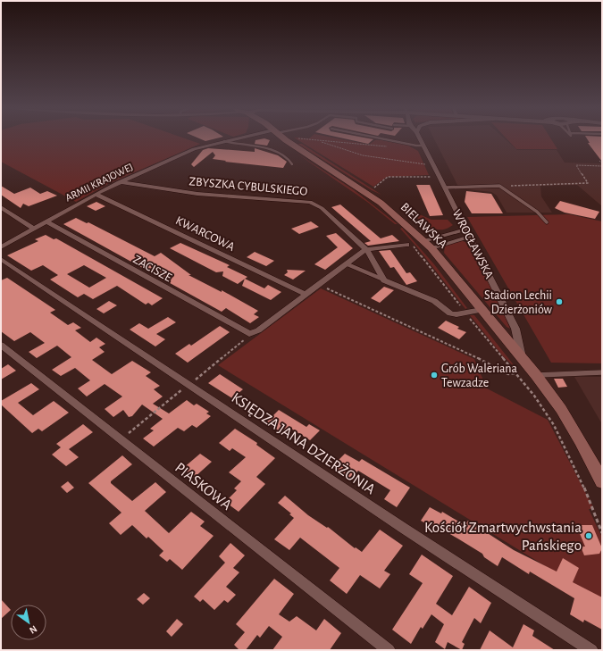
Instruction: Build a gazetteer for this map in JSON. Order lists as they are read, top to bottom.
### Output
{
  "streets": {
    "main road": ["BIELAWSKA"],
    "street": [
      "ARMII KRAJOWEJ",
      "ZBYSZKA CYBULSKIEGO",
      "KWARCOWA",
      "WROCŁAWSKA",
      "ZACISZE",
      "KSIĘDZA JANA DZIERŻONIA",
      "PIASKOWA"
    ]
  },
  "crossings": [
    ["ARMII KRAJOWEJ", "ZBYSZKA CYBULSKIEGO"],
    ["ARMII KRAJOWEJ", "KWARCOWA"],
    ["ARMII KRAJOWEJ", "ZACISZE"],
    ["BIELAWSKA", "WROCŁAWSKA"],
    ["KWARCOWA", "ZACISZE"]
  ],
  "places": ["Stadion Lechii Dzierżoniów", "Grób Waleriana Tewzadze", "Kościół Zmartwychwstania Pańskiego"],
  "north": "bottom right"
}
